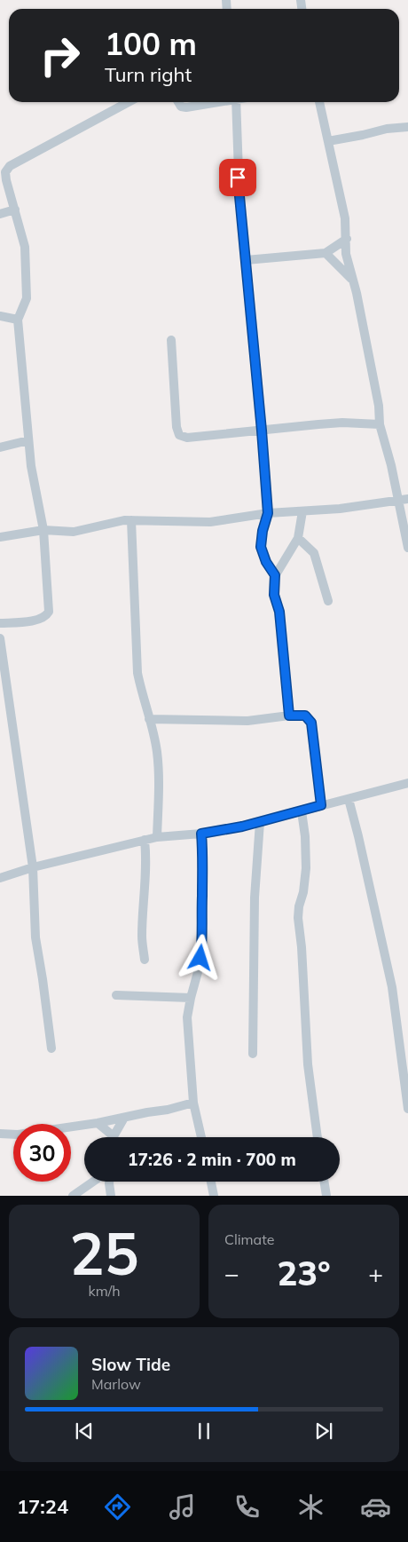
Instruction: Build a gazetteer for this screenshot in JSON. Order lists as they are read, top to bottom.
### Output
{
  "page": {
    "turn": ["100 m", "Turn right"],
    "limit": "30",
    "trip": "17:26 · 2 min · 700 m",
    "tile": [
      ["25", "km/h"],
      "Climate"
    ],
    "heat": ["−", "23°", "+"],
    "song": ["Slow Tide", "Marlow"],
    "tabs": "17:24"
  }
}
